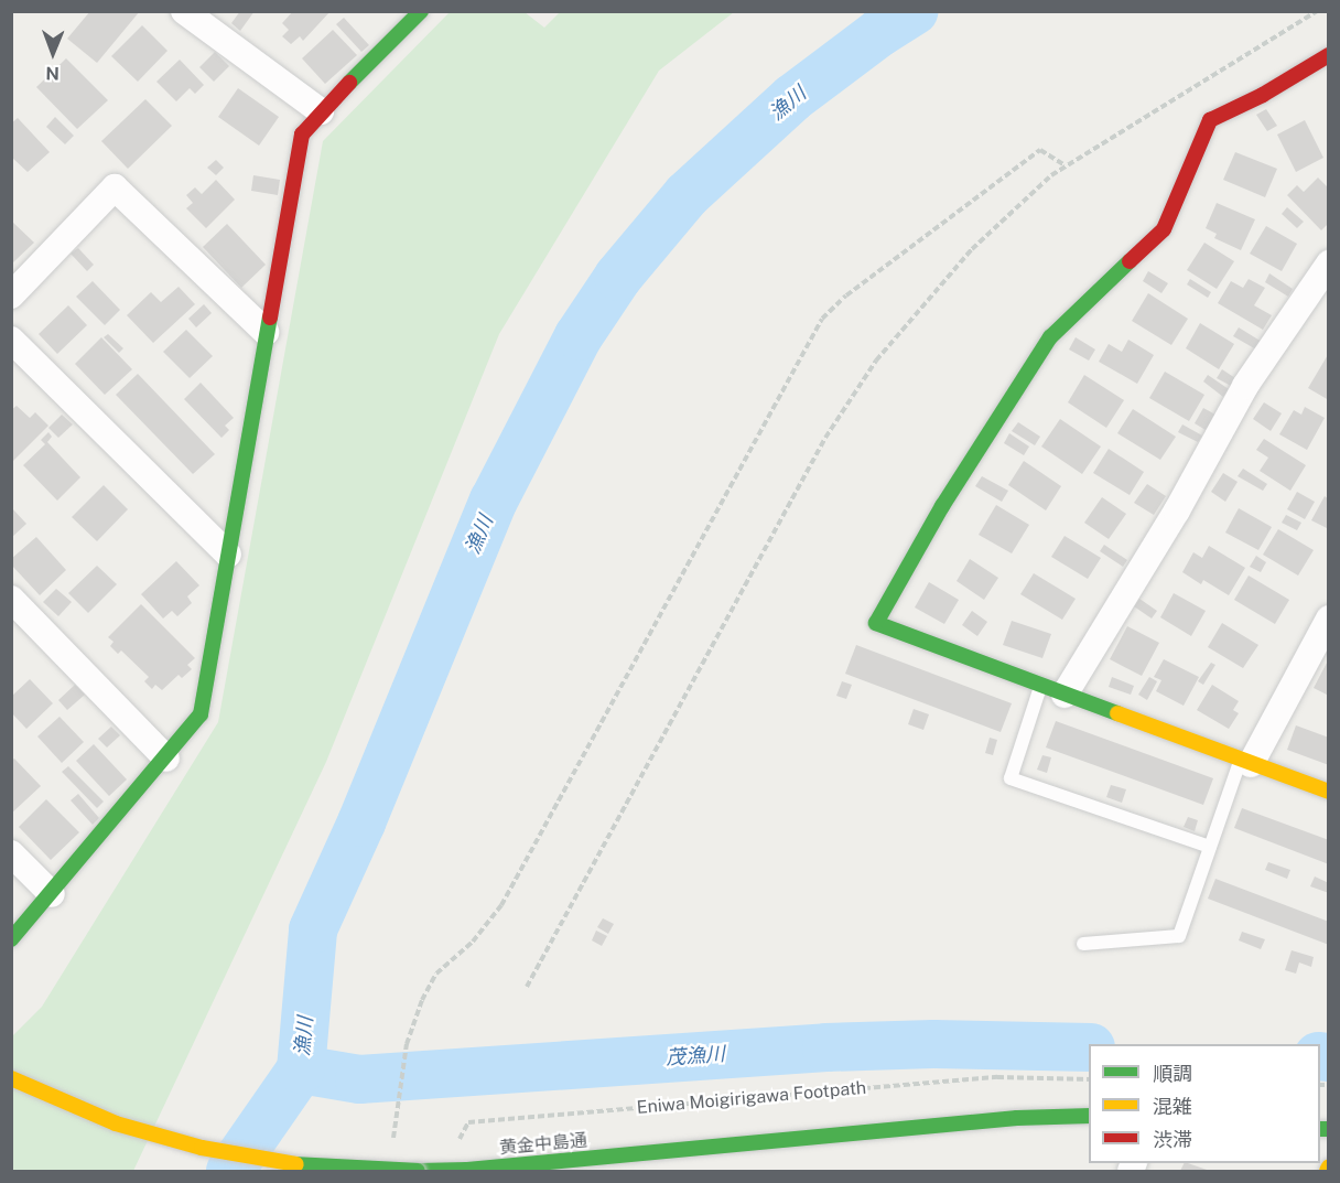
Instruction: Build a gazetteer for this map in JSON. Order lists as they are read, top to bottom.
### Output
{
  "streets": {
    "street": ["黄金中島通"],
    "path": ["Eniwa Moigirigawa Footpath"]
  },
  "water": ["漁川", "茂漁川"],
  "legend": ["順調", "混雑", "渋滞"],
  "north": "bottom"
}
